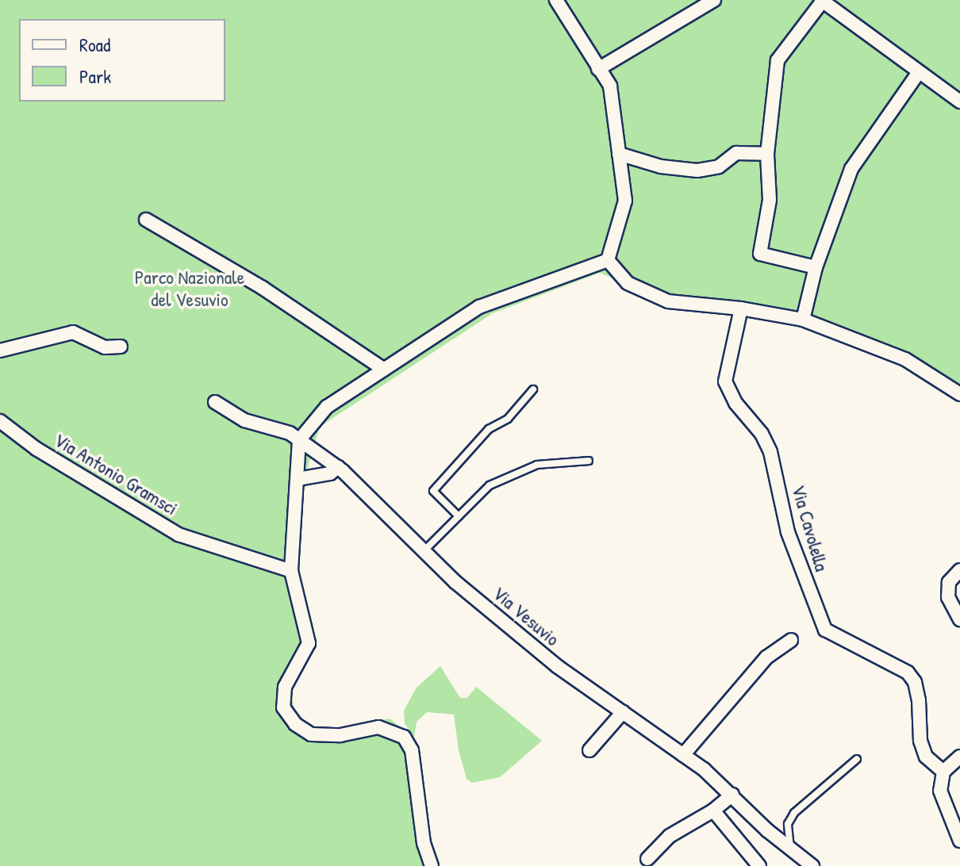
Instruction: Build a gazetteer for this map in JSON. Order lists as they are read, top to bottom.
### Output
{
  "streets": {
    "street": ["Via Antonio Gramsci", "Via Cavolella", "Via Vesuvio"]
  },
  "parks": ["Parco Nazionale del Vesuvio"],
  "legend": ["Road", "Park"]
}
